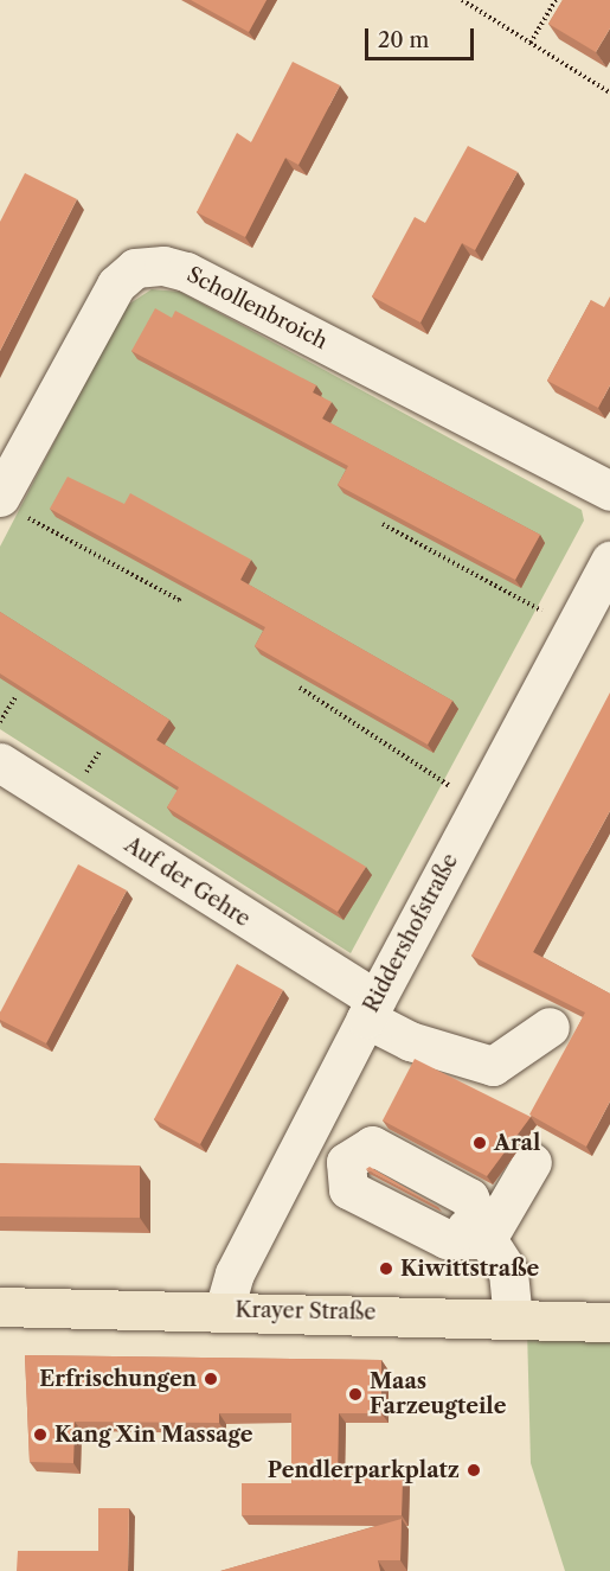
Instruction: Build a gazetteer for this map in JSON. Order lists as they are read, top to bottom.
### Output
{
  "streets": {
    "main road": ["Krayer Straße"],
    "street": ["Schollenbroich", "Auf der Gehre", "Riddershofstraße"]
  },
  "crossings": [
    ["Auf der Gehre", "Riddershofstraße"],
    ["Riddershofstraße", "Krayer Straße"]
  ],
  "places": [
    "Aral",
    "Kiwittstraße",
    "Erfrischungen",
    "Maas Farzeugteile",
    "Kang Xin Massage",
    "Pendlerparkplatz"
  ],
  "scale_bar": "20 m"
}
